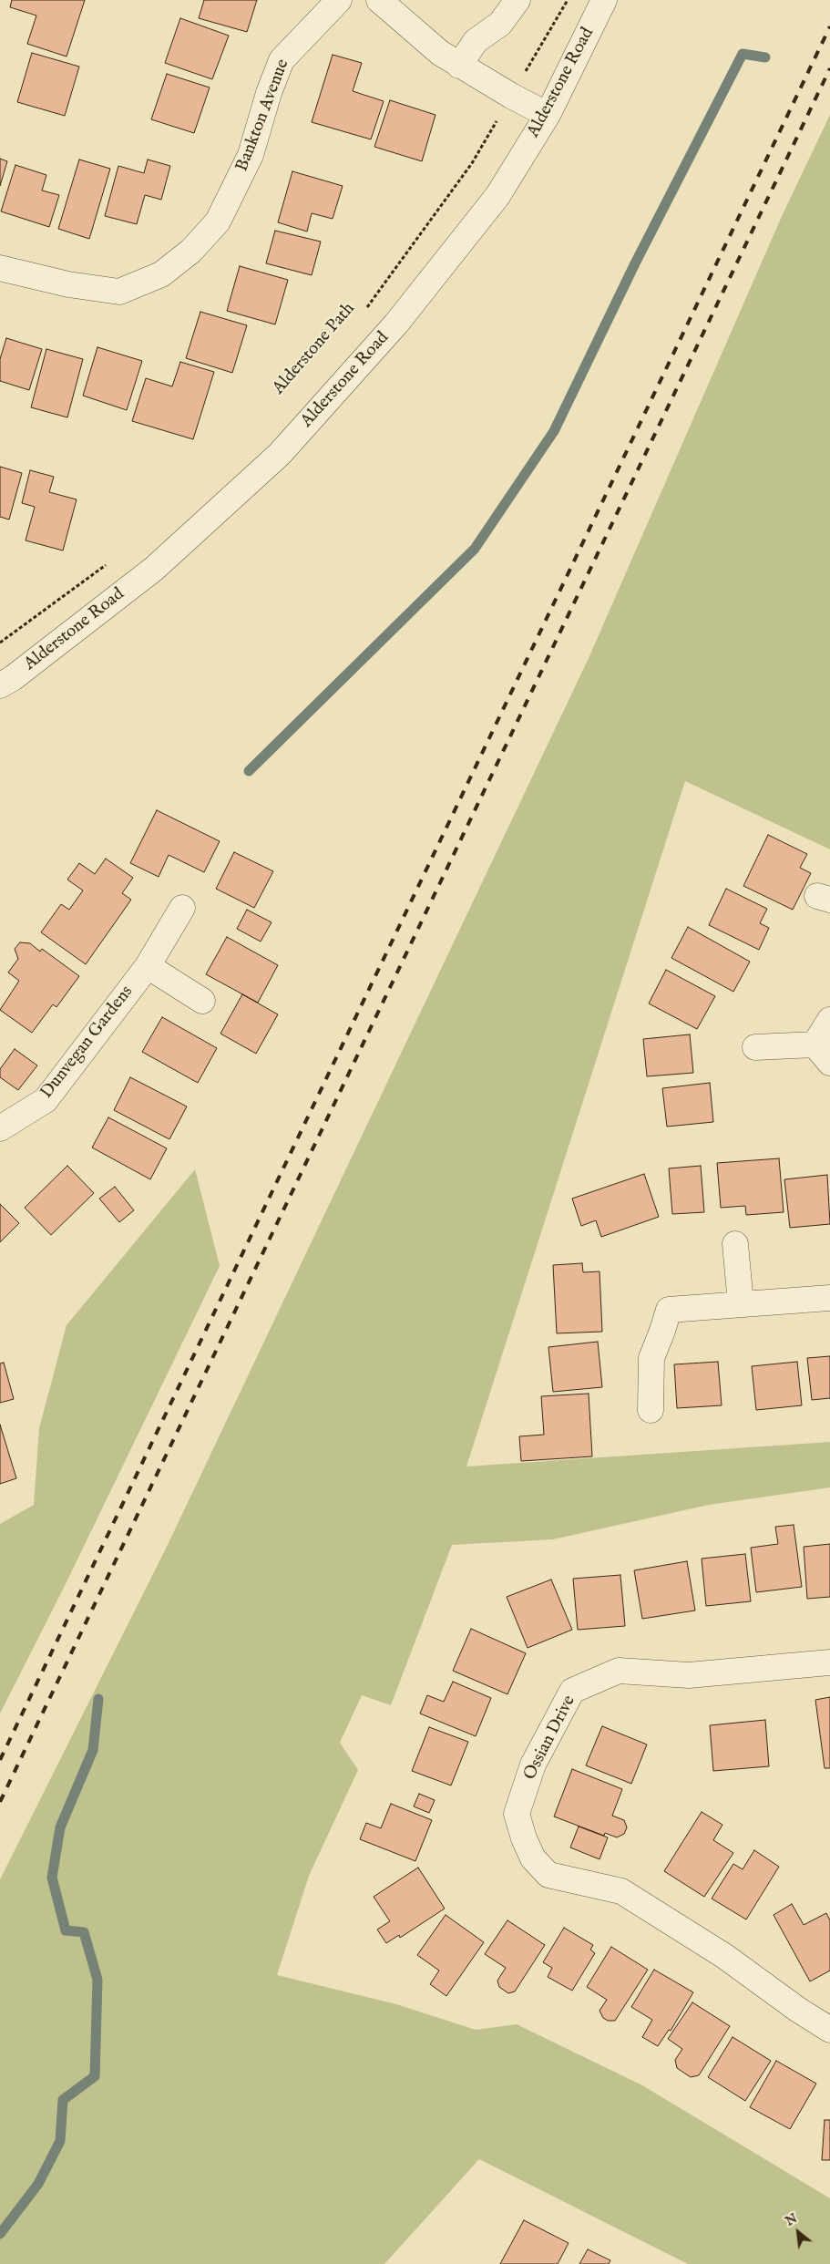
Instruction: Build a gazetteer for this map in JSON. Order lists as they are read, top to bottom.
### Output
{
  "streets": {
    "street": [
      "Alderstone Road",
      "Bankton Avenue",
      "Dunvegan Gardens",
      "Ossian Drive"
    ],
    "path": ["Alderstone Path"]
  },
  "north": "top left"
}
